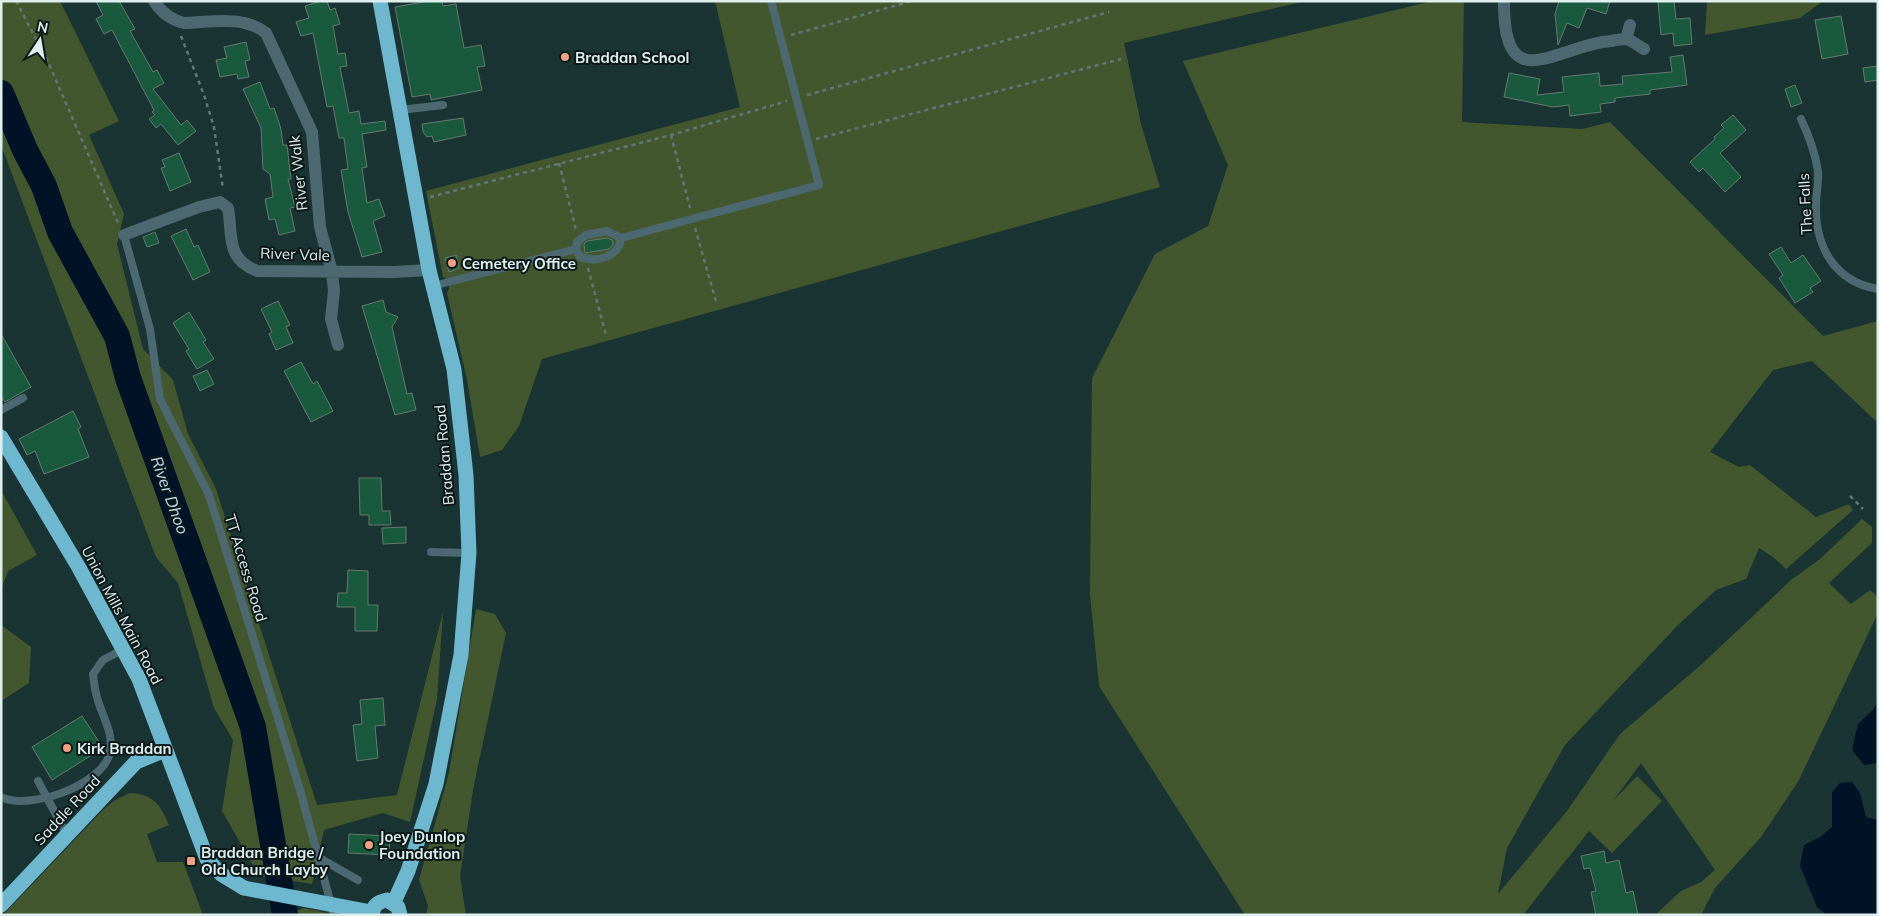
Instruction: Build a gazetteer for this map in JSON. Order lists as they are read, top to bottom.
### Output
{
  "streets": {
    "highway": ["Braddan Road", "Union Mills Main Road", "Saddle Road"],
    "street": ["River Walk", "River Vale"],
    "lane": ["The Falls", "TT Access Road"]
  },
  "crossings": [
    ["River Walk", "River Vale"],
    ["River Vale", "Braddan Road"],
    ["Union Mills Main Road", "Saddle Road"]
  ],
  "water": ["River Dhoo"],
  "places": {
    "other": [
      "Braddan School",
      "Cemetery Office",
      "Kirk Braddan",
      "Joey Dunlop Foundation"
    ],
    "transit": ["Braddan Bridge / Old Church Layby"]
  },
  "north": "top"
}
